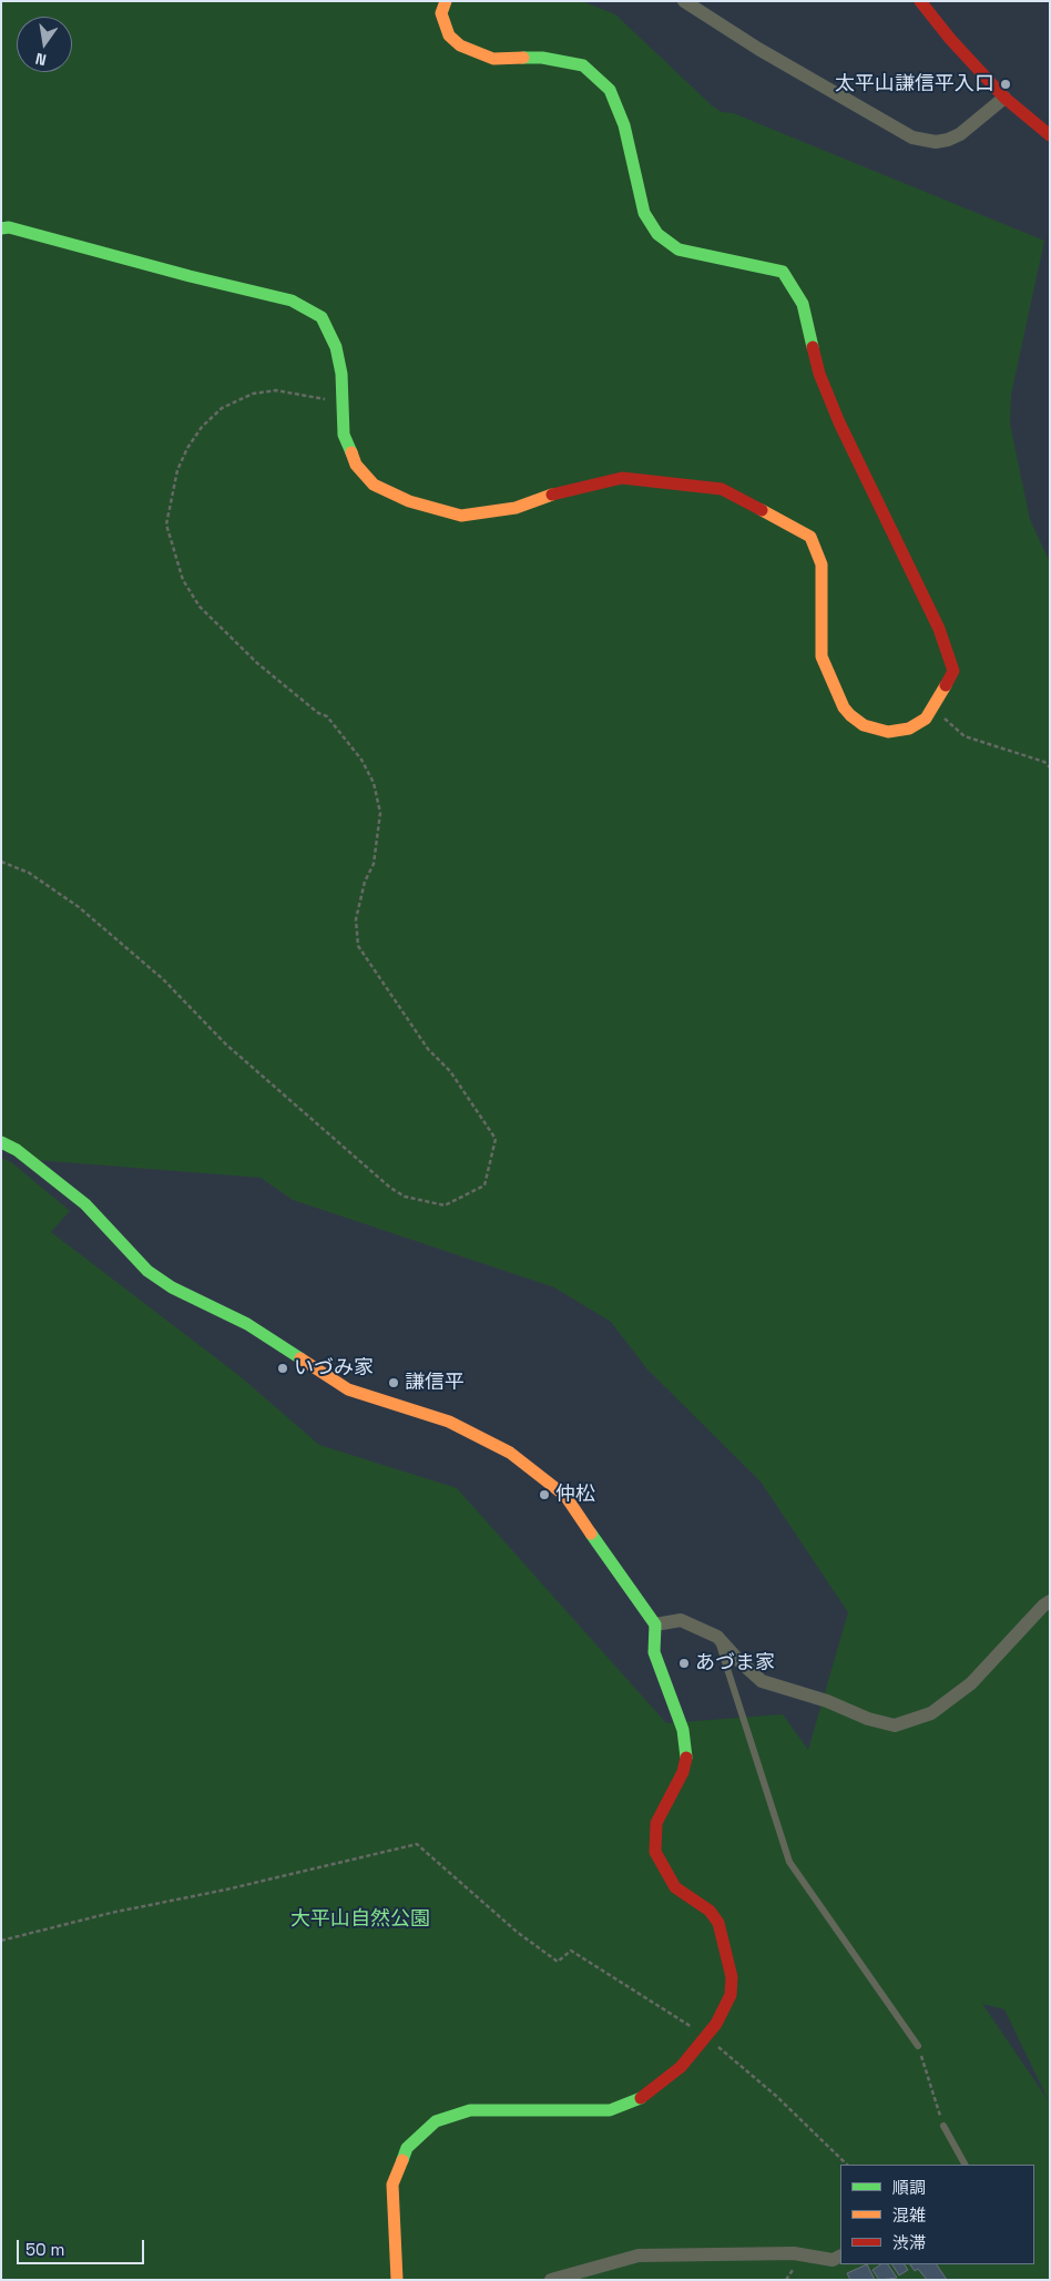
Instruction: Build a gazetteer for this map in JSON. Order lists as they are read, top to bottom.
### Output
{
  "parks": ["大平山自然公園"],
  "places": [
    "太平山謙信平入口",
    "いづみ家",
    "謙信平",
    "仲松",
    "あづま家"
  ],
  "legend": ["順調", "混雑", "渋滞"],
  "scale_bar": "50 m",
  "north": "bottom"
}
